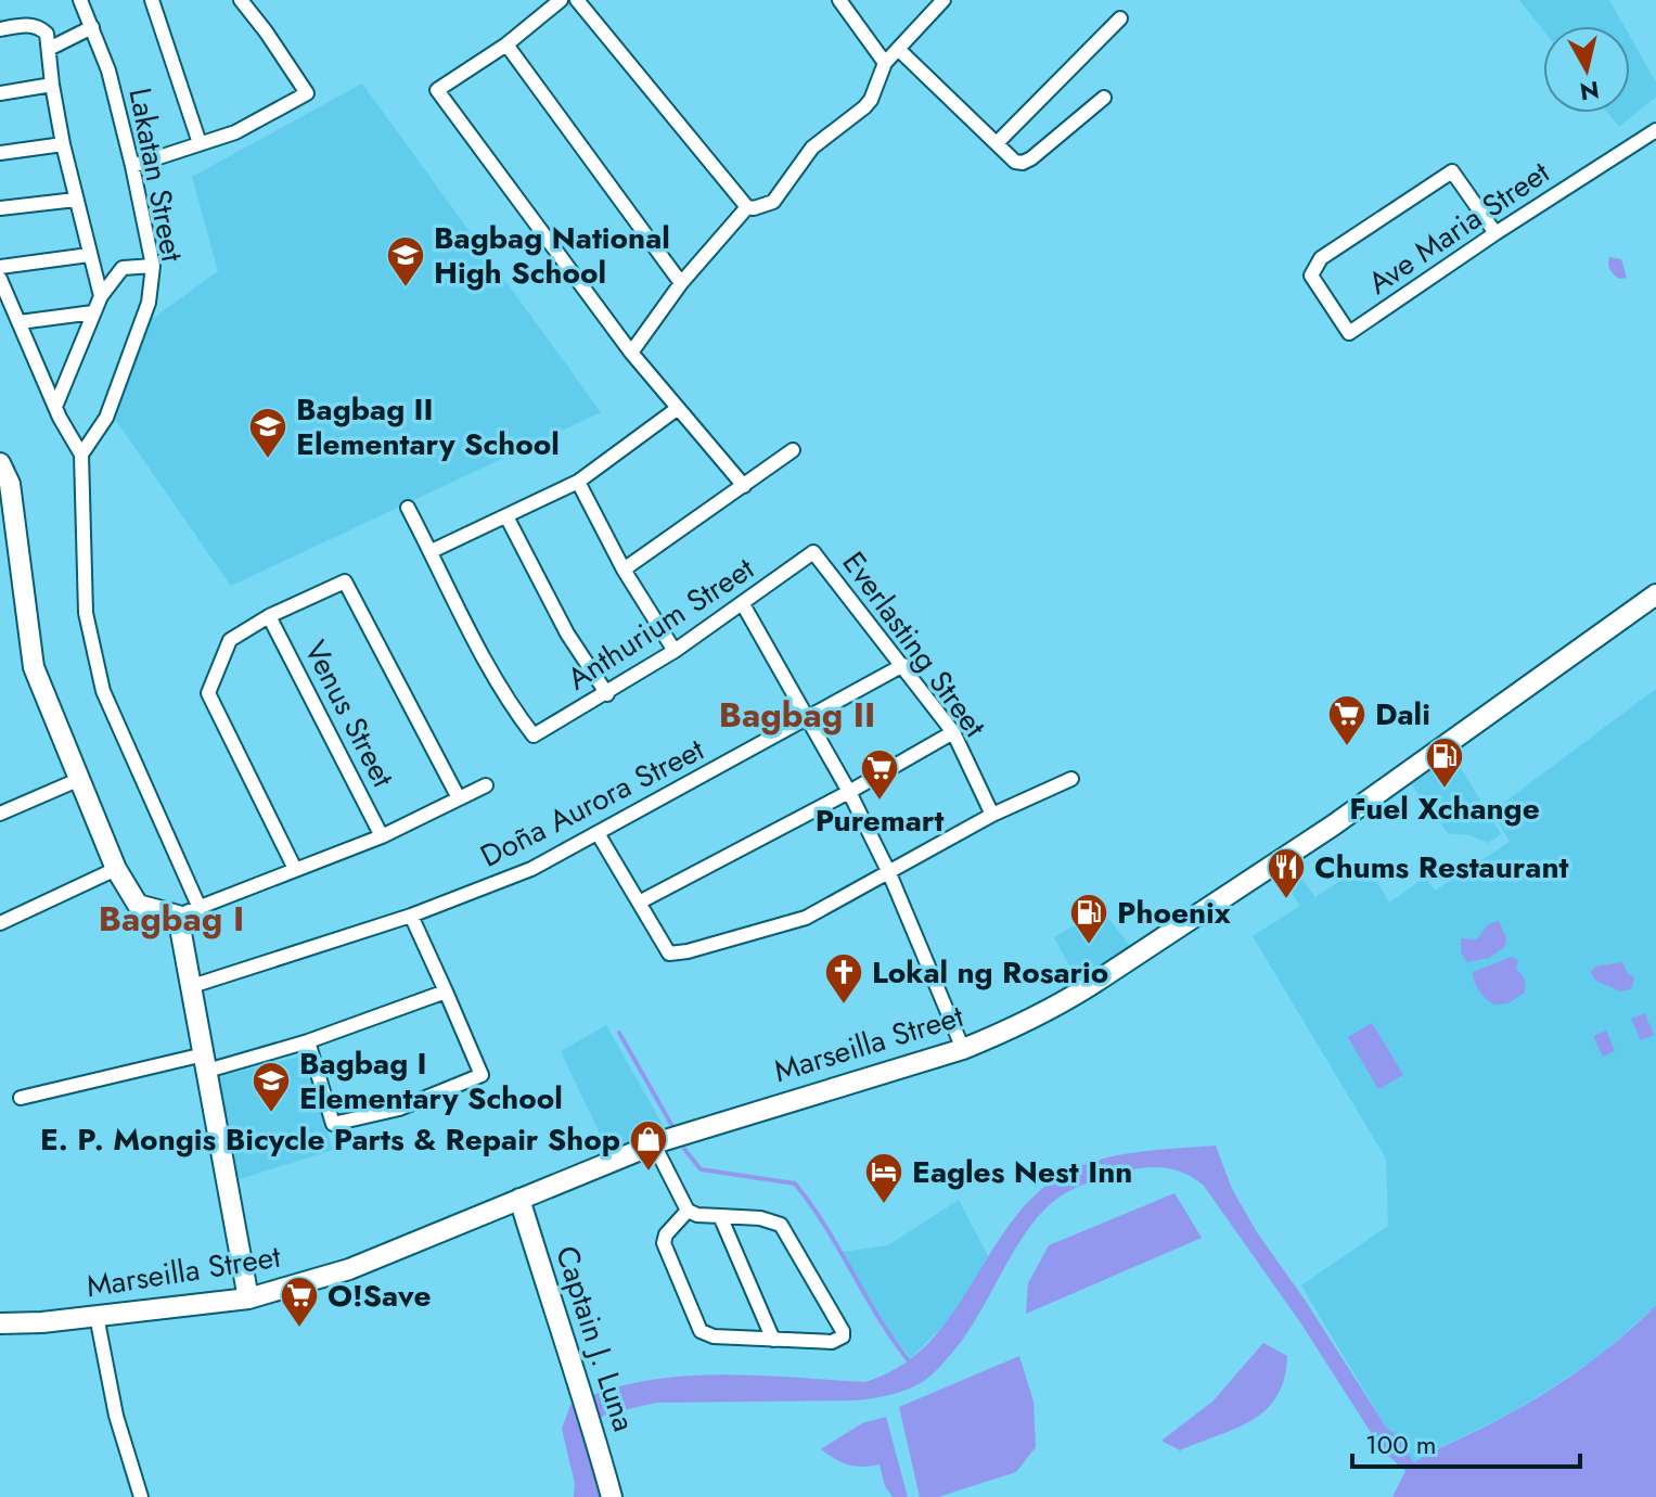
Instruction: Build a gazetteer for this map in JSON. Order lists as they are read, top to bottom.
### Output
{
  "streets": {
    "main road": ["Marseilla Street", "Captain J. Luna"],
    "street": [
      "Lakatan Street",
      "Ave Maria Street",
      "Anthurium Street",
      "Everlasting Street",
      "Venus Street",
      "Doña Aurora Street"
    ]
  },
  "crossings": [
    ["Anthurium Street", "Everlasting Street"],
    ["Everlasting Street", "Doña Aurora Street"],
    ["Marseilla Street", "Captain J. Luna"]
  ],
  "districts": ["Bagbag II", "Bagbag I"],
  "places": {
    "school or university": ["Bagbag National High School", "Bagbag II Elementary School", "Bagbag I Elementary School"],
    "supermarket": ["Dali", "Puremart", "O!Save"],
    "fuel station": ["Fuel Xchange", "Phoenix"],
    "restaurant": ["Chums Restaurant"],
    "church": ["Lokal ng Rosario"],
    "shop": ["E. P. Mongis Bicycle Parts & Repair Shop"],
    "hotel": ["Eagles Nest Inn"]
  },
  "scale_bar": "100 m",
  "north": "bottom"
}
